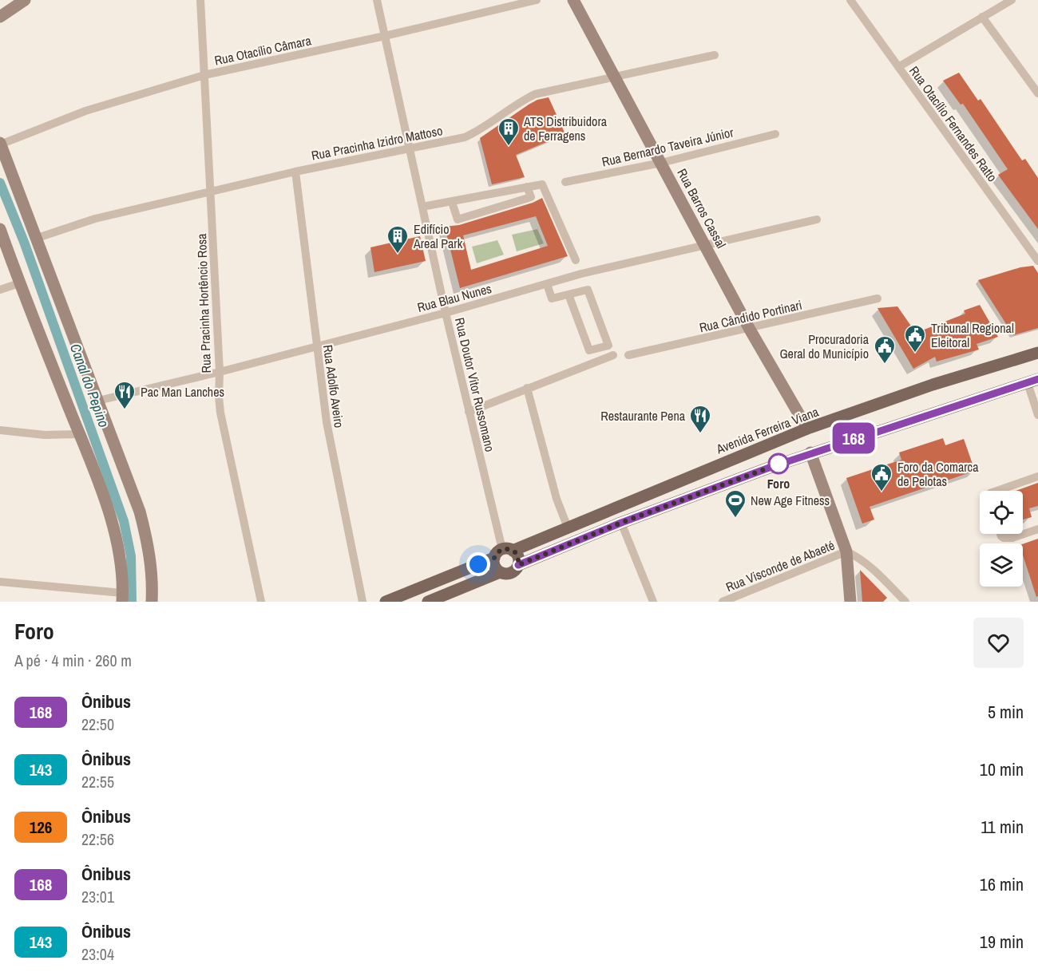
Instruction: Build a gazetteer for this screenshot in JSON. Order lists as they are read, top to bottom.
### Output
{
  "streets": {
    "main road": ["Rua Barros Cassal", "Avenida Ferreira Viana"],
    "street": [
      "Rua Otacílio Câmara",
      "Rua Otacílio Fernandes Ratto",
      "Rua Pracinha Izidro Mattoso",
      "Rua Bernardo Taveira Júnior",
      "Rua Blau Nunes",
      "Rua Pracinha Hortêncio Rosa",
      "Rua Cândido Portinari",
      "Rua Doutor Vitor Russomano",
      "Rua Adolfo Aveiro",
      "Rua Visconde de Abaeté"
    ]
  },
  "crossings": [
    ["Rua Otacílio Câmara", "Rua Pracinha Hortêncio Rosa"],
    ["Rua Otacílio Câmara", "Rua Doutor Vitor Russomano"],
    ["Rua Pracinha Izidro Mattoso", "Rua Barros Cassal"],
    ["Rua Pracinha Izidro Mattoso", "Rua Pracinha Hortêncio Rosa"],
    ["Rua Pracinha Izidro Mattoso", "Rua Doutor Vitor Russomano"],
    ["Rua Pracinha Izidro Mattoso", "Rua Adolfo Aveiro"],
    ["Rua Bernardo Taveira Júnior", "Rua Barros Cassal"],
    ["Rua Barros Cassal", "Rua Blau Nunes"],
    ["Rua Barros Cassal", "Rua Cândido Portinari"],
    ["Rua Barros Cassal", "Avenida Ferreira Viana"],
    ["Rua Blau Nunes", "Rua Pracinha Hortêncio Rosa"],
    ["Rua Blau Nunes", "Rua Doutor Vitor Russomano"],
    ["Rua Blau Nunes", "Rua Adolfo Aveiro"],
    ["Rua Doutor Vitor Russomano", "Avenida Ferreira Viana"]
  ],
  "water": ["Canal do Pepino"],
  "places": {
    "building": ["ATS Distribuidora de Ferragens", "Edifício Areal Park"],
    "public building": ["Tribunal Regional Eleitoral", "Procuradoria Geral do Município", "Foro da Comarca de Pelotas"],
    "restaurant": ["Pac Man Lanches", "Restaurante Pena"],
    "other": ["Foro"],
    "sports": ["New Age Fitness"]
  },
  "lines": ["bus line 168"],
  "page": {
    "on_map": "168",
    "heading": ["Foro", "A pé · 4 min · 260 m"],
    "list": [
      {
        "mark": "168",
        "name": "Ônibus",
        "note": "22:50",
        "value": "5 min"
      },
      {
        "mark": "143",
        "name": "Ônibus",
        "note": "22:55",
        "value": "10 min"
      },
      {
        "mark": "126",
        "name": "Ônibus",
        "note": "22:56",
        "value": "11 min"
      },
      {
        "mark": "168",
        "name": "Ônibus",
        "note": "23:01",
        "value": "16 min"
      },
      {
        "mark": "143",
        "name": "Ônibus",
        "note": "23:04",
        "value": "19 min"
      }
    ]
  }
}
